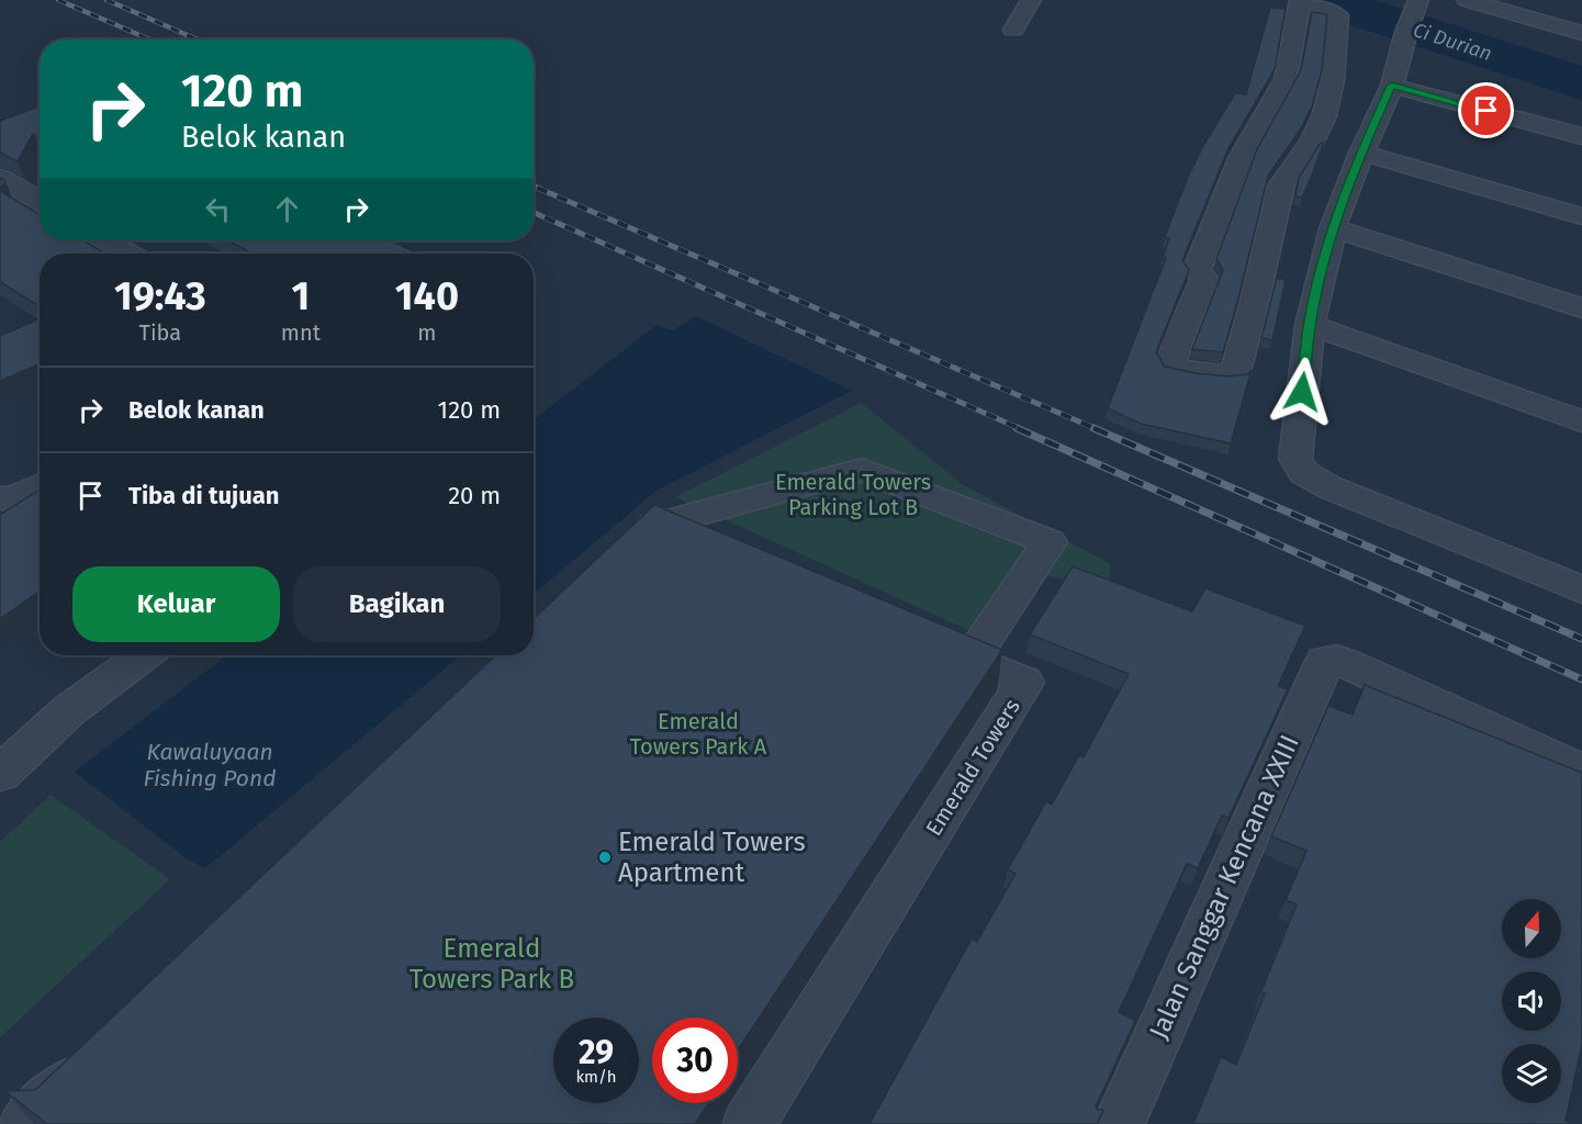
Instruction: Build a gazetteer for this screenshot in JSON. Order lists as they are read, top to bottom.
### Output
{
  "streets": {
    "street": ["Emerald Towers", "Jalan Sanggar Kencana XXIII"]
  },
  "water": ["Ci Durian", "Kawaluyaan Fishing Pond"],
  "parks": ["Emerald Towers Parking Lot B", "Emerald Towers Park A", "Emerald Towers Park B"],
  "places": ["Emerald Towers Apartment"],
  "north": "top",
  "page": {
    "turn": ["120 m", "Belok kanan"],
    "eta": [
      "19:43",
      "Tiba",
      "1",
      "mnt",
      "140",
      "m"
    ],
    "list": [
      {
        "name": "Belok kanan",
        "value": "120 m"
      },
      {
        "name": "Tiba di tujuan",
        "value": "20 m"
      }
    ],
    "buttons": ["Keluar", "Bagikan"],
    "speed": "29 km/h",
    "limit": "30"
  }
}
